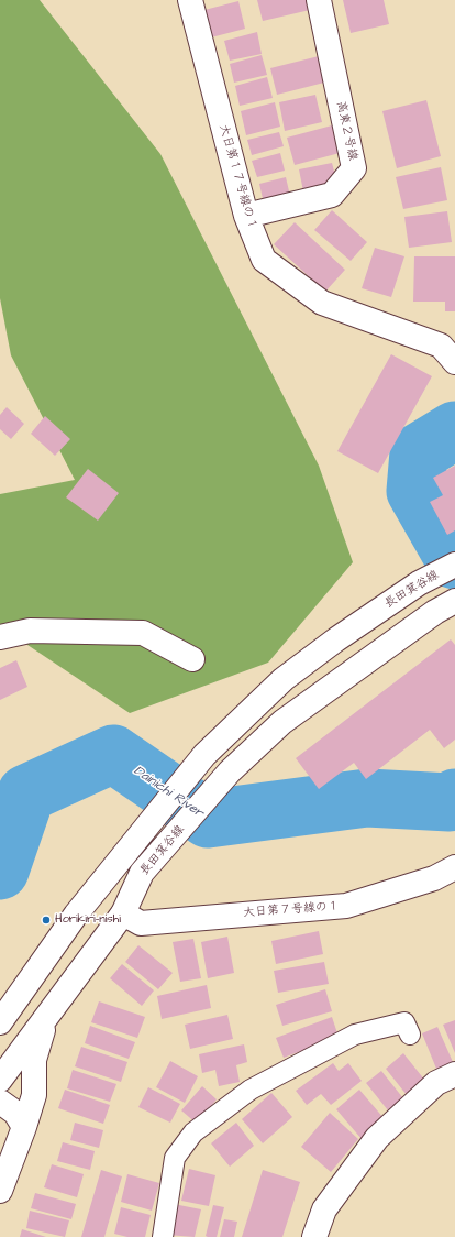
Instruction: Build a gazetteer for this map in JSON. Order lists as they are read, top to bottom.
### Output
{
  "streets": {
    "street": [
      "高東２号線",
      "大日第１７号線の１",
      "長田箕谷線",
      "大日第７号線の１"
    ]
  },
  "crossings": [
    ["高東２号線", "大日第１７号線の１"],
    ["長田箕谷線", "大日第７号線の１"]
  ],
  "water": ["Dainichi River"],
  "places": ["Horikiri-nishi"]
}
